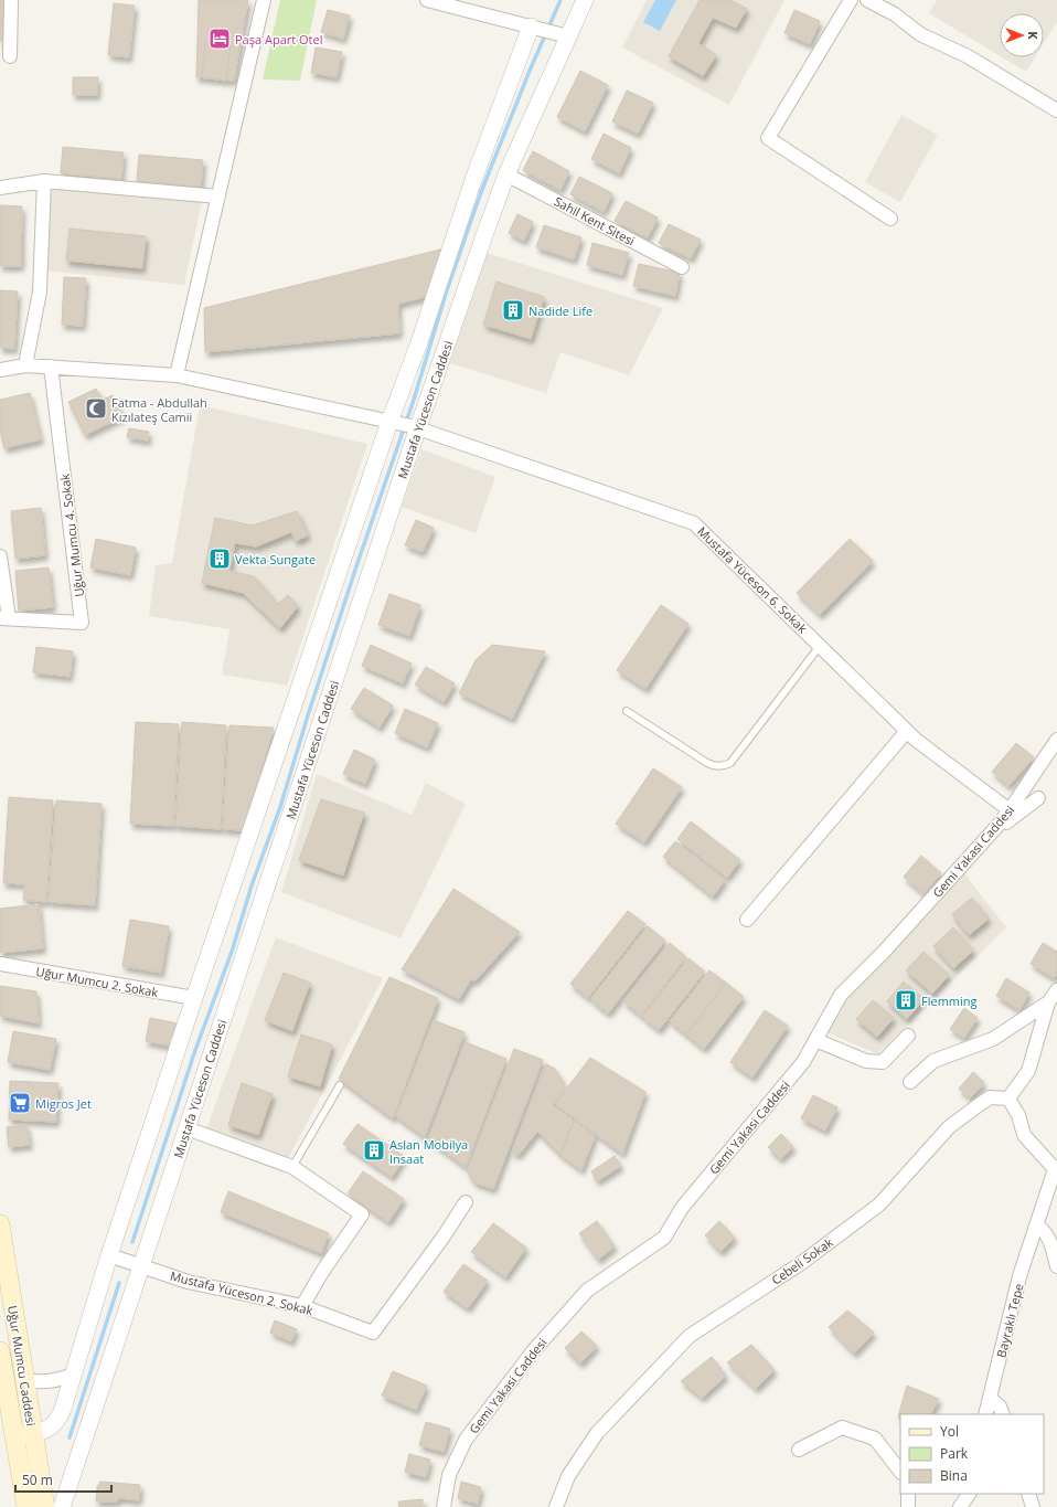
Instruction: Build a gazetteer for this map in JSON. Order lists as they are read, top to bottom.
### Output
{
  "streets": {
    "main road": ["Uğur Mumcu Caddesi"],
    "street": [
      "Sahil Kent Sitesi",
      "Mustafa Yüceson Caddesi",
      "Uğur Mumcu 4. Sokak",
      "Mustafa Yüceson 6. Sokak",
      "Gemi Yakasi Caddesi",
      "Uğur Mumcu 2. Sokak",
      "Cebeli Sokak",
      "Mustafa Yüceson 2. Sokak",
      "Bayraklı Tepe"
    ]
  },
  "crossings": [
    ["Sahil Kent Sitesi", "Mustafa Yüceson Caddesi"],
    ["Mustafa Yüceson Caddesi", "Mustafa Yüceson 6. Sokak"],
    ["Mustafa Yüceson Caddesi", "Uğur Mumcu 2. Sokak"],
    ["Mustafa Yüceson Caddesi", "Mustafa Yüceson 2. Sokak"],
    ["Mustafa Yüceson Caddesi", "Uğur Mumcu Caddesi"],
    ["Uğur Mumcu 4. Sokak", "Mustafa Yüceson 6. Sokak"],
    ["Mustafa Yüceson 6. Sokak", "Gemi Yakasi Caddesi"]
  ],
  "places": {
    "hotel": ["Paşa Apart Otel"],
    "building": [
      "Nadide Life",
      "Vekta Sungate",
      "Flemming",
      "Aslan Mobilya Insaat"
    ],
    "mosque": ["Fatma - Abdullah Kızılateş Camii"],
    "supermarket": ["Migros Jet"]
  },
  "legend": ["Yol", "Park", "Bina"],
  "scale_bar": "50 m",
  "north": "right"
}
